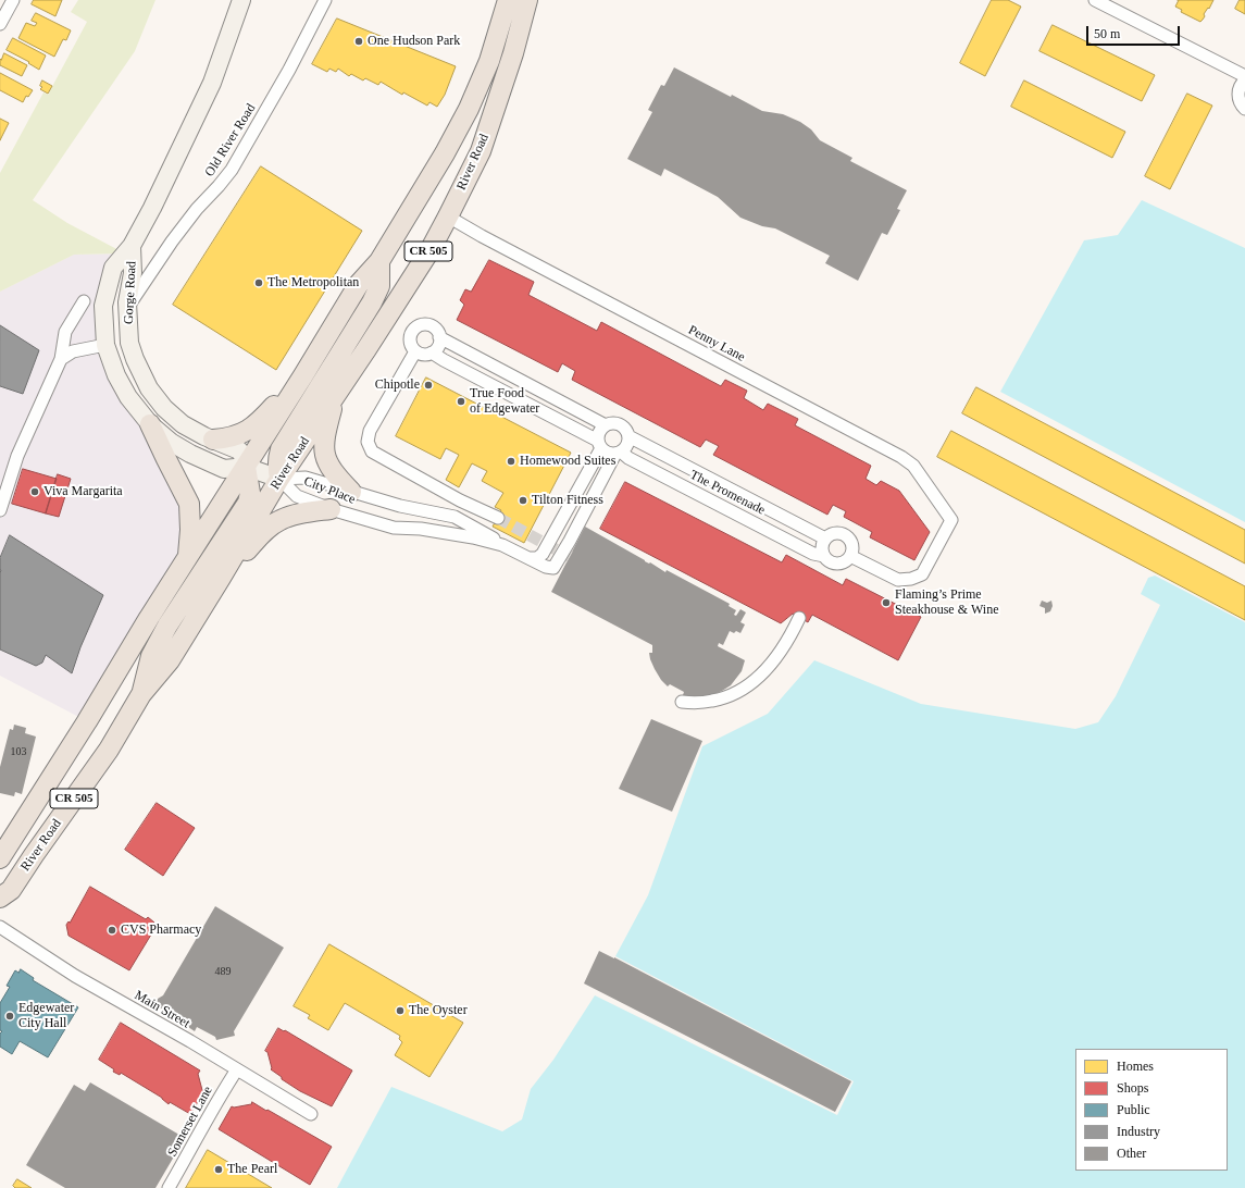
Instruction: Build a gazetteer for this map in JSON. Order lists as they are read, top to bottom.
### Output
{
  "streets": {
    "main road": ["River Road", "CR 505", "Gorge Road"],
    "street": [
      "Old River Road",
      "Penny Lane",
      "City Place",
      "The Promenade",
      "Main Street",
      "Somerset Lane"
    ]
  },
  "crossings": [
    ["Old River Road", "Gorge Road"],
    ["River Road", "Gorge Road"],
    ["River Road", "Penny Lane"],
    ["River Road", "City Place"],
    ["Gorge Road", "City Place"],
    ["Penny Lane", "The Promenade"],
    ["City Place", "The Promenade"],
    ["Main Street", "Somerset Lane"]
  ],
  "places": [
    "One Hudson Park",
    "The Metropolitan",
    "Chipotle",
    "True Food of Edgewater",
    "Homewood Suites",
    "Viva Margarita",
    "Tilton Fitness",
    "Flaming’s Prime Steakhouse & Wine",
    "CVS Pharmacy",
    "The Oyster",
    "Edgewater City Hall",
    "The Pearl"
  ],
  "house_numbers": ["103", "489"],
  "legend": [
    "Homes",
    "Shops",
    "Public",
    "Industry",
    "Other"
  ],
  "scale_bar": "50 m"
}
